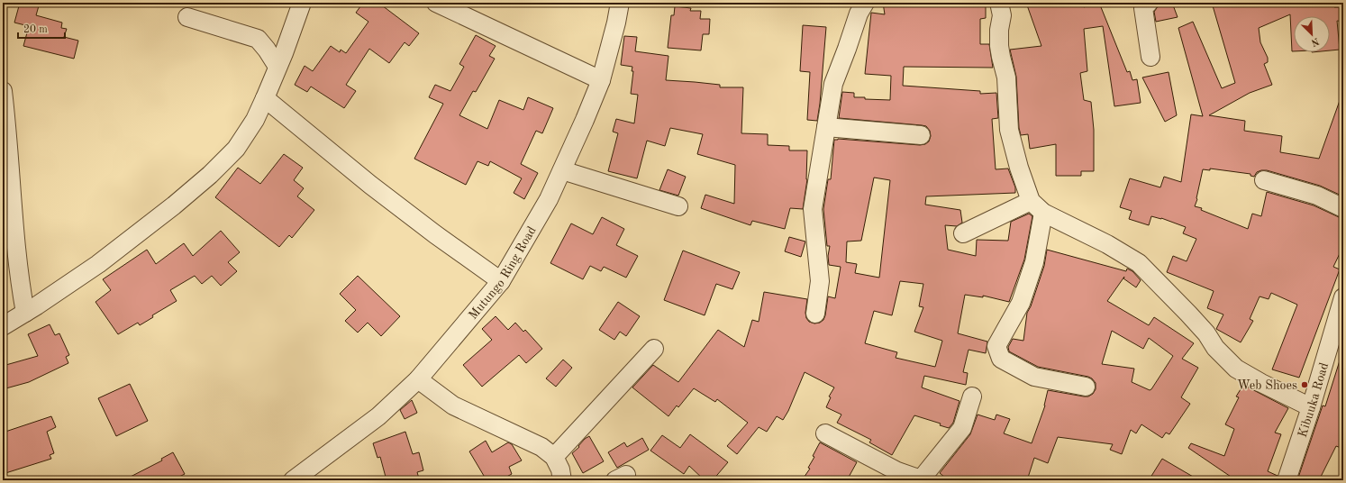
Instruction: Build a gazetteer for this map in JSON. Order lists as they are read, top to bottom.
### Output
{
  "streets": {
    "street": ["Mutungo Ring Road", "Kibuuka Road"]
  },
  "places": ["Web Shoes"],
  "scale_bar": "20 m",
  "north": "bottom right"
}
